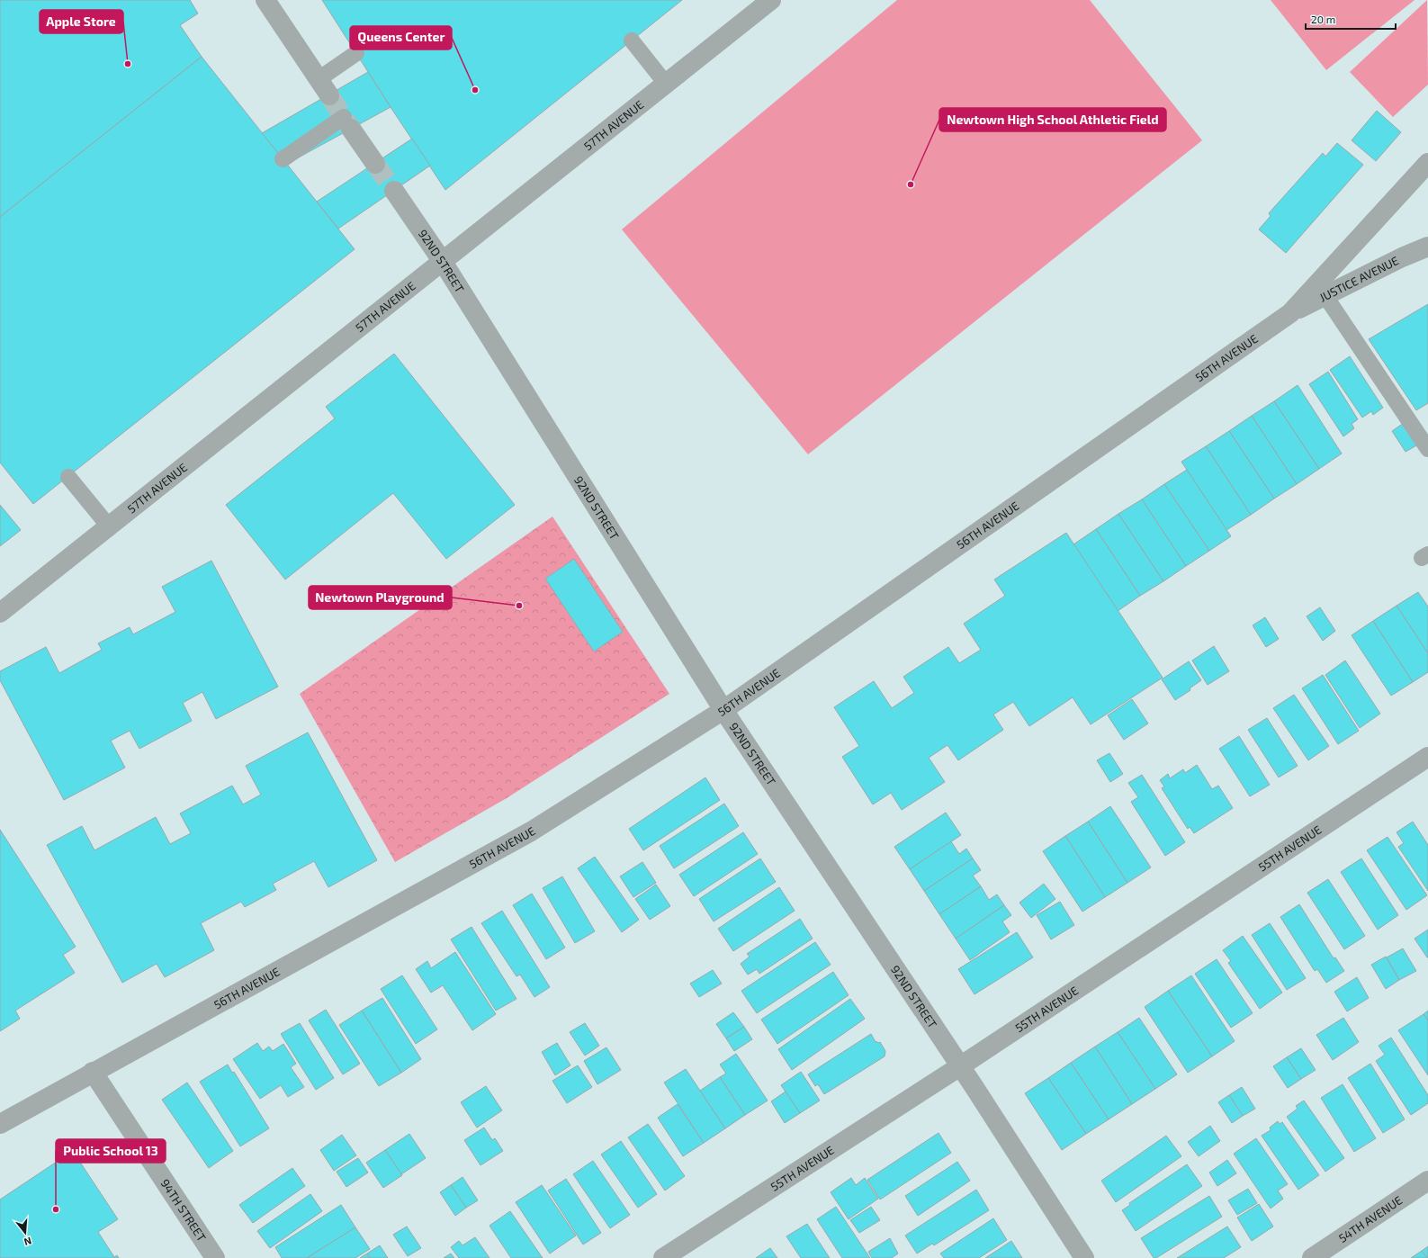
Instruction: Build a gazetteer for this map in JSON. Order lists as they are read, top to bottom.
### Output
{
  "streets": {
    "street": [
      "57TH AVENUE",
      "92ND STREET",
      "JUSTICE AVENUE",
      "56TH AVENUE",
      "55TH AVENUE",
      "94TH STREET",
      "54TH AVENUE"
    ]
  },
  "crossings": [
    ["57TH AVENUE", "92ND STREET"],
    ["92ND STREET", "56TH AVENUE"],
    ["92ND STREET", "55TH AVENUE"],
    ["JUSTICE AVENUE", "56TH AVENUE"],
    ["56TH AVENUE", "94TH STREET"]
  ],
  "places": [
    "Apple Store",
    "Queens Center",
    "Newtown High School Athletic Field",
    "Newtown Playground",
    "Public School 13"
  ],
  "scale_bar": "20 m",
  "north": "bottom"
}
